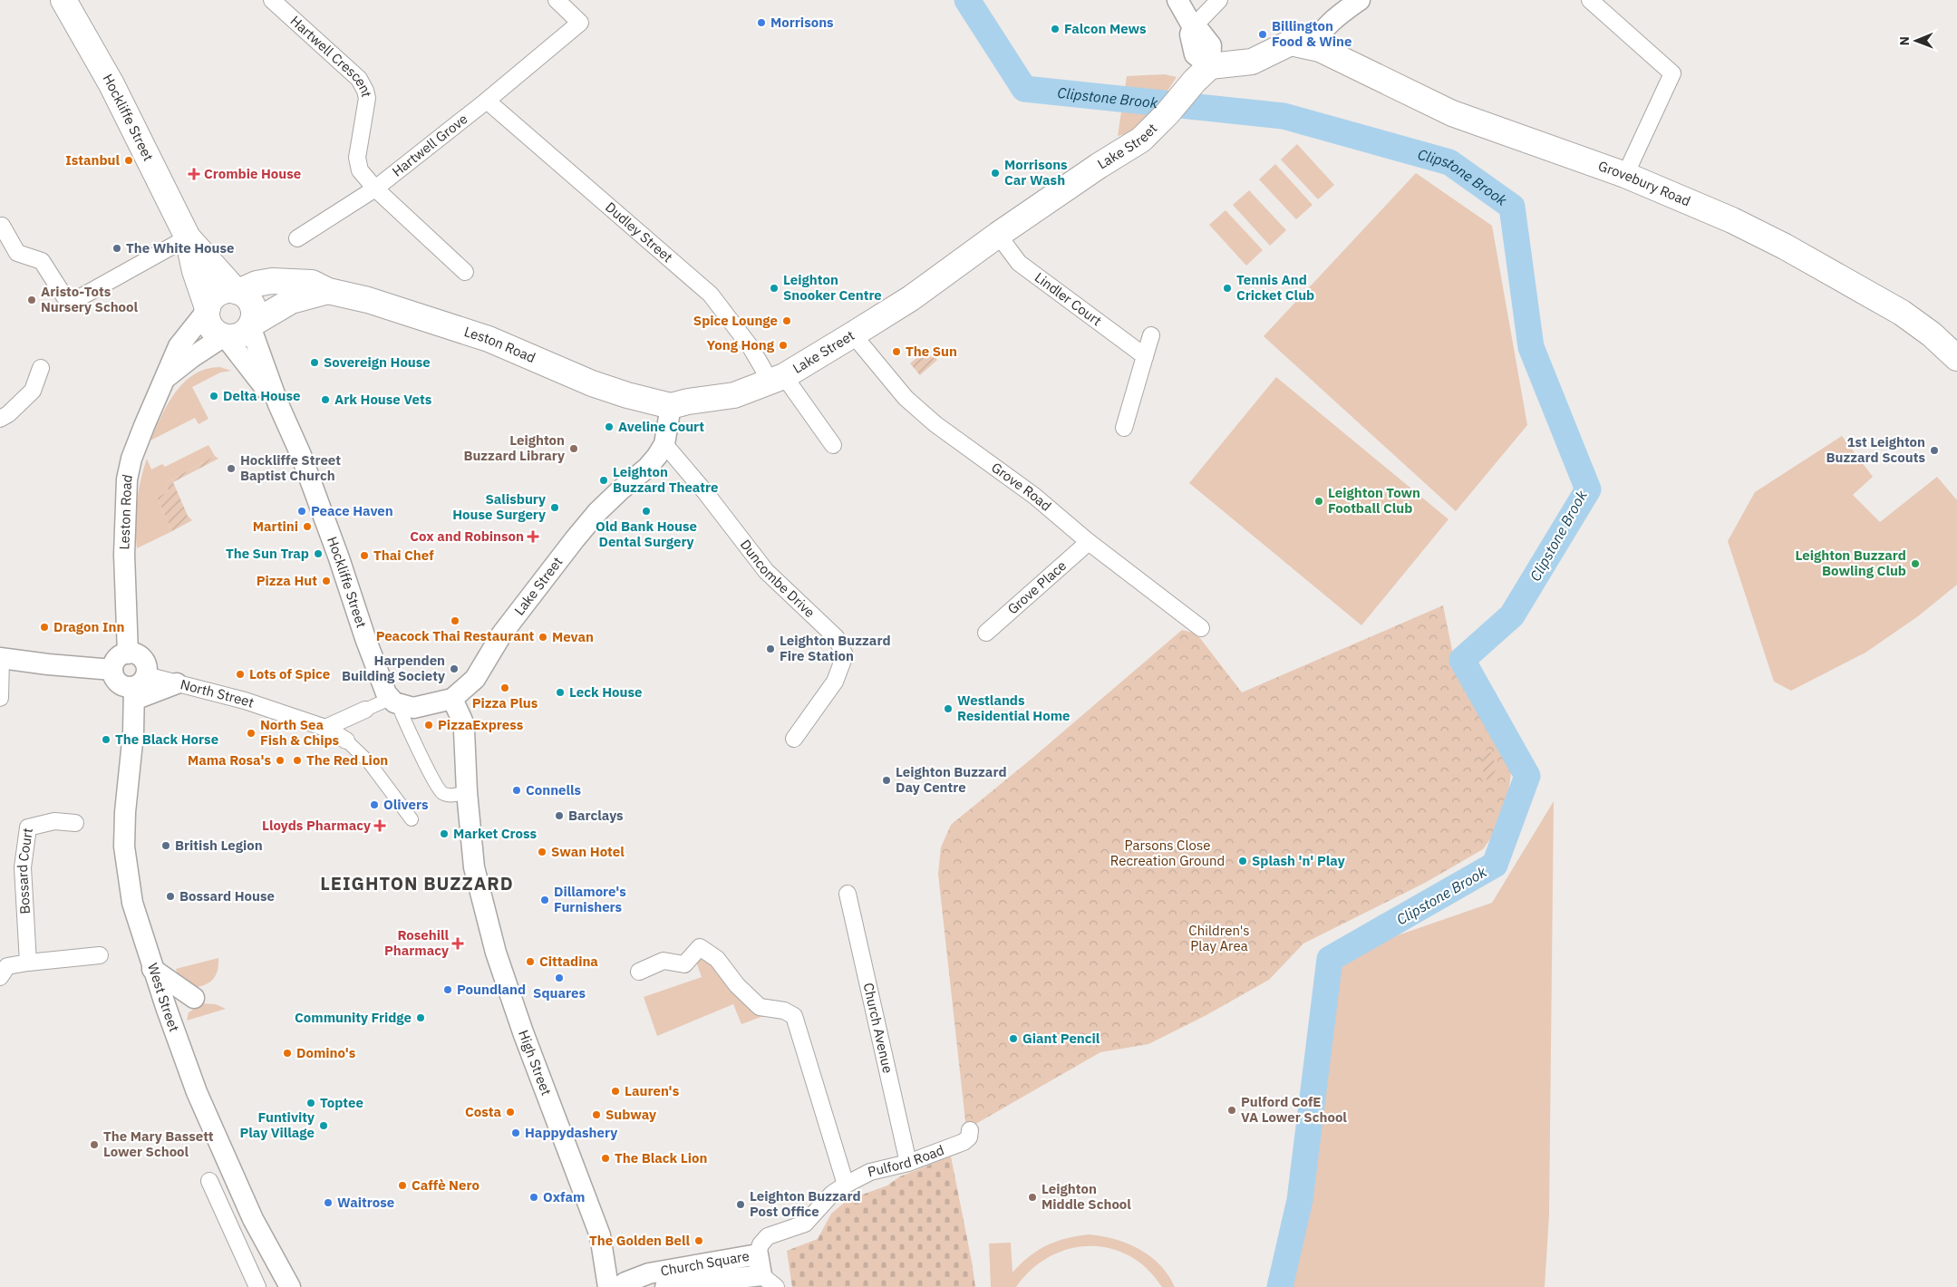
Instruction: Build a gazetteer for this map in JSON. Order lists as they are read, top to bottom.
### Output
{
  "streets": {
    "main road": [
      "Hockliffe Street",
      "Lake Street",
      "Grovebury Road",
      "Leston Road"
    ],
    "street": [
      "Hartwell Crescent",
      "Hartwell Grove",
      "Dudley Street",
      "Lindler Court",
      "Grove Road",
      "Duncombe Drive",
      "Grove Place",
      "North Street",
      "Bossard Court",
      "West Street",
      "Church Avenue",
      "High Street",
      "Pulford Road",
      "Church Square"
    ]
  },
  "crossings": [
    ["Hartwell Crescent", "Hartwell Grove"],
    ["Hockliffe Street", "Leston Road"],
    ["Hartwell Grove", "Dudley Street"],
    ["Lake Street", "Grovebury Road"],
    ["Lake Street", "Dudley Street"],
    ["Lake Street", "Lindler Court"],
    ["Lake Street", "Leston Road"],
    ["Lake Street", "Grove Road"],
    ["Lake Street", "Duncombe Drive"],
    ["Lake Street", "High Street"],
    ["Leston Road", "North Street"],
    ["Leston Road", "West Street"],
    ["Grove Road", "Grove Place"],
    ["North Street", "West Street"],
    ["Church Avenue", "Pulford Road"],
    ["Pulford Road", "Church Square"]
  ],
  "districts": ["LEIGHTON BUZZARD"],
  "water": ["Clipstone Brook"],
  "parks": ["Parsons Close Recreation Ground", "Children's Play Area"],
  "places": {
    "other": [
      "Morrisons",
      "Falcon Mews",
      "Billington Food & Wine",
      "Istanbul",
      "Morrisons Car Wash",
      "The White House",
      "Leighton Snooker Centre",
      "Tennis And Cricket Club",
      "Aristo-Tots Nursery School",
      "Spice Lounge",
      "Yong Hong",
      "The Sun",
      "Sovereign House",
      "Delta House",
      "Ark House Vets",
      "Aveline Court",
      "Leighton Buzzard Library",
      "1st Leighton Buzzard Scouts",
      "Hockliffe Street Baptist Church",
      "Leighton Buzzard Theatre",
      "Leighton Town Football Club",
      "Salisbury House Surgery",
      "Peace Haven",
      "Old Bank House Dental Surgery",
      "Martini",
      "The Sun Trap",
      "Thai Chef",
      "Leighton Buzzard Bowling Club",
      "Pizza Hut",
      "Peacock Thai Restaurant",
      "Dragon Inn",
      "Mevan",
      "Leighton Buzzard Fire Station",
      "Harpenden Building Society",
      "Lots of Spice",
      "Pizza Plus",
      "Leck House",
      "Westlands Residential Home",
      "PizzaExpress",
      "North Sea Fish & Chips",
      "The Black Horse",
      "Mama Rosa's",
      "The Red Lion",
      "Leighton Buzzard Day Centre",
      "Connells",
      "Olivers",
      "Barclays",
      "Market Cross",
      "British Legion",
      "Swan Hotel",
      "Splash 'n' Play",
      "Bossard House",
      "Dillamore's Furnishers",
      "Cittadina",
      "Squares",
      "Poundland",
      "Community Fridge",
      "Giant Pencil",
      "Domino's",
      "Lauren's",
      "Toptee",
      "Pulford CofE VA Lower School",
      "Costa",
      "Subway",
      "Funtivity Play Village",
      "Happydashery",
      "The Mary Bassett Lower School",
      "The Black Lion",
      "Caffè Nero",
      "Oxfam",
      "Leighton Middle School",
      "Waitrose",
      "Leighton Buzzard Post Office",
      "The Golden Bell"
    ],
    "health": [
      "Crombie House",
      "Cox and Robinson",
      "Lloyds Pharmacy",
      "Rosehill Pharmacy"
    ]
  },
  "north": "left"
}
